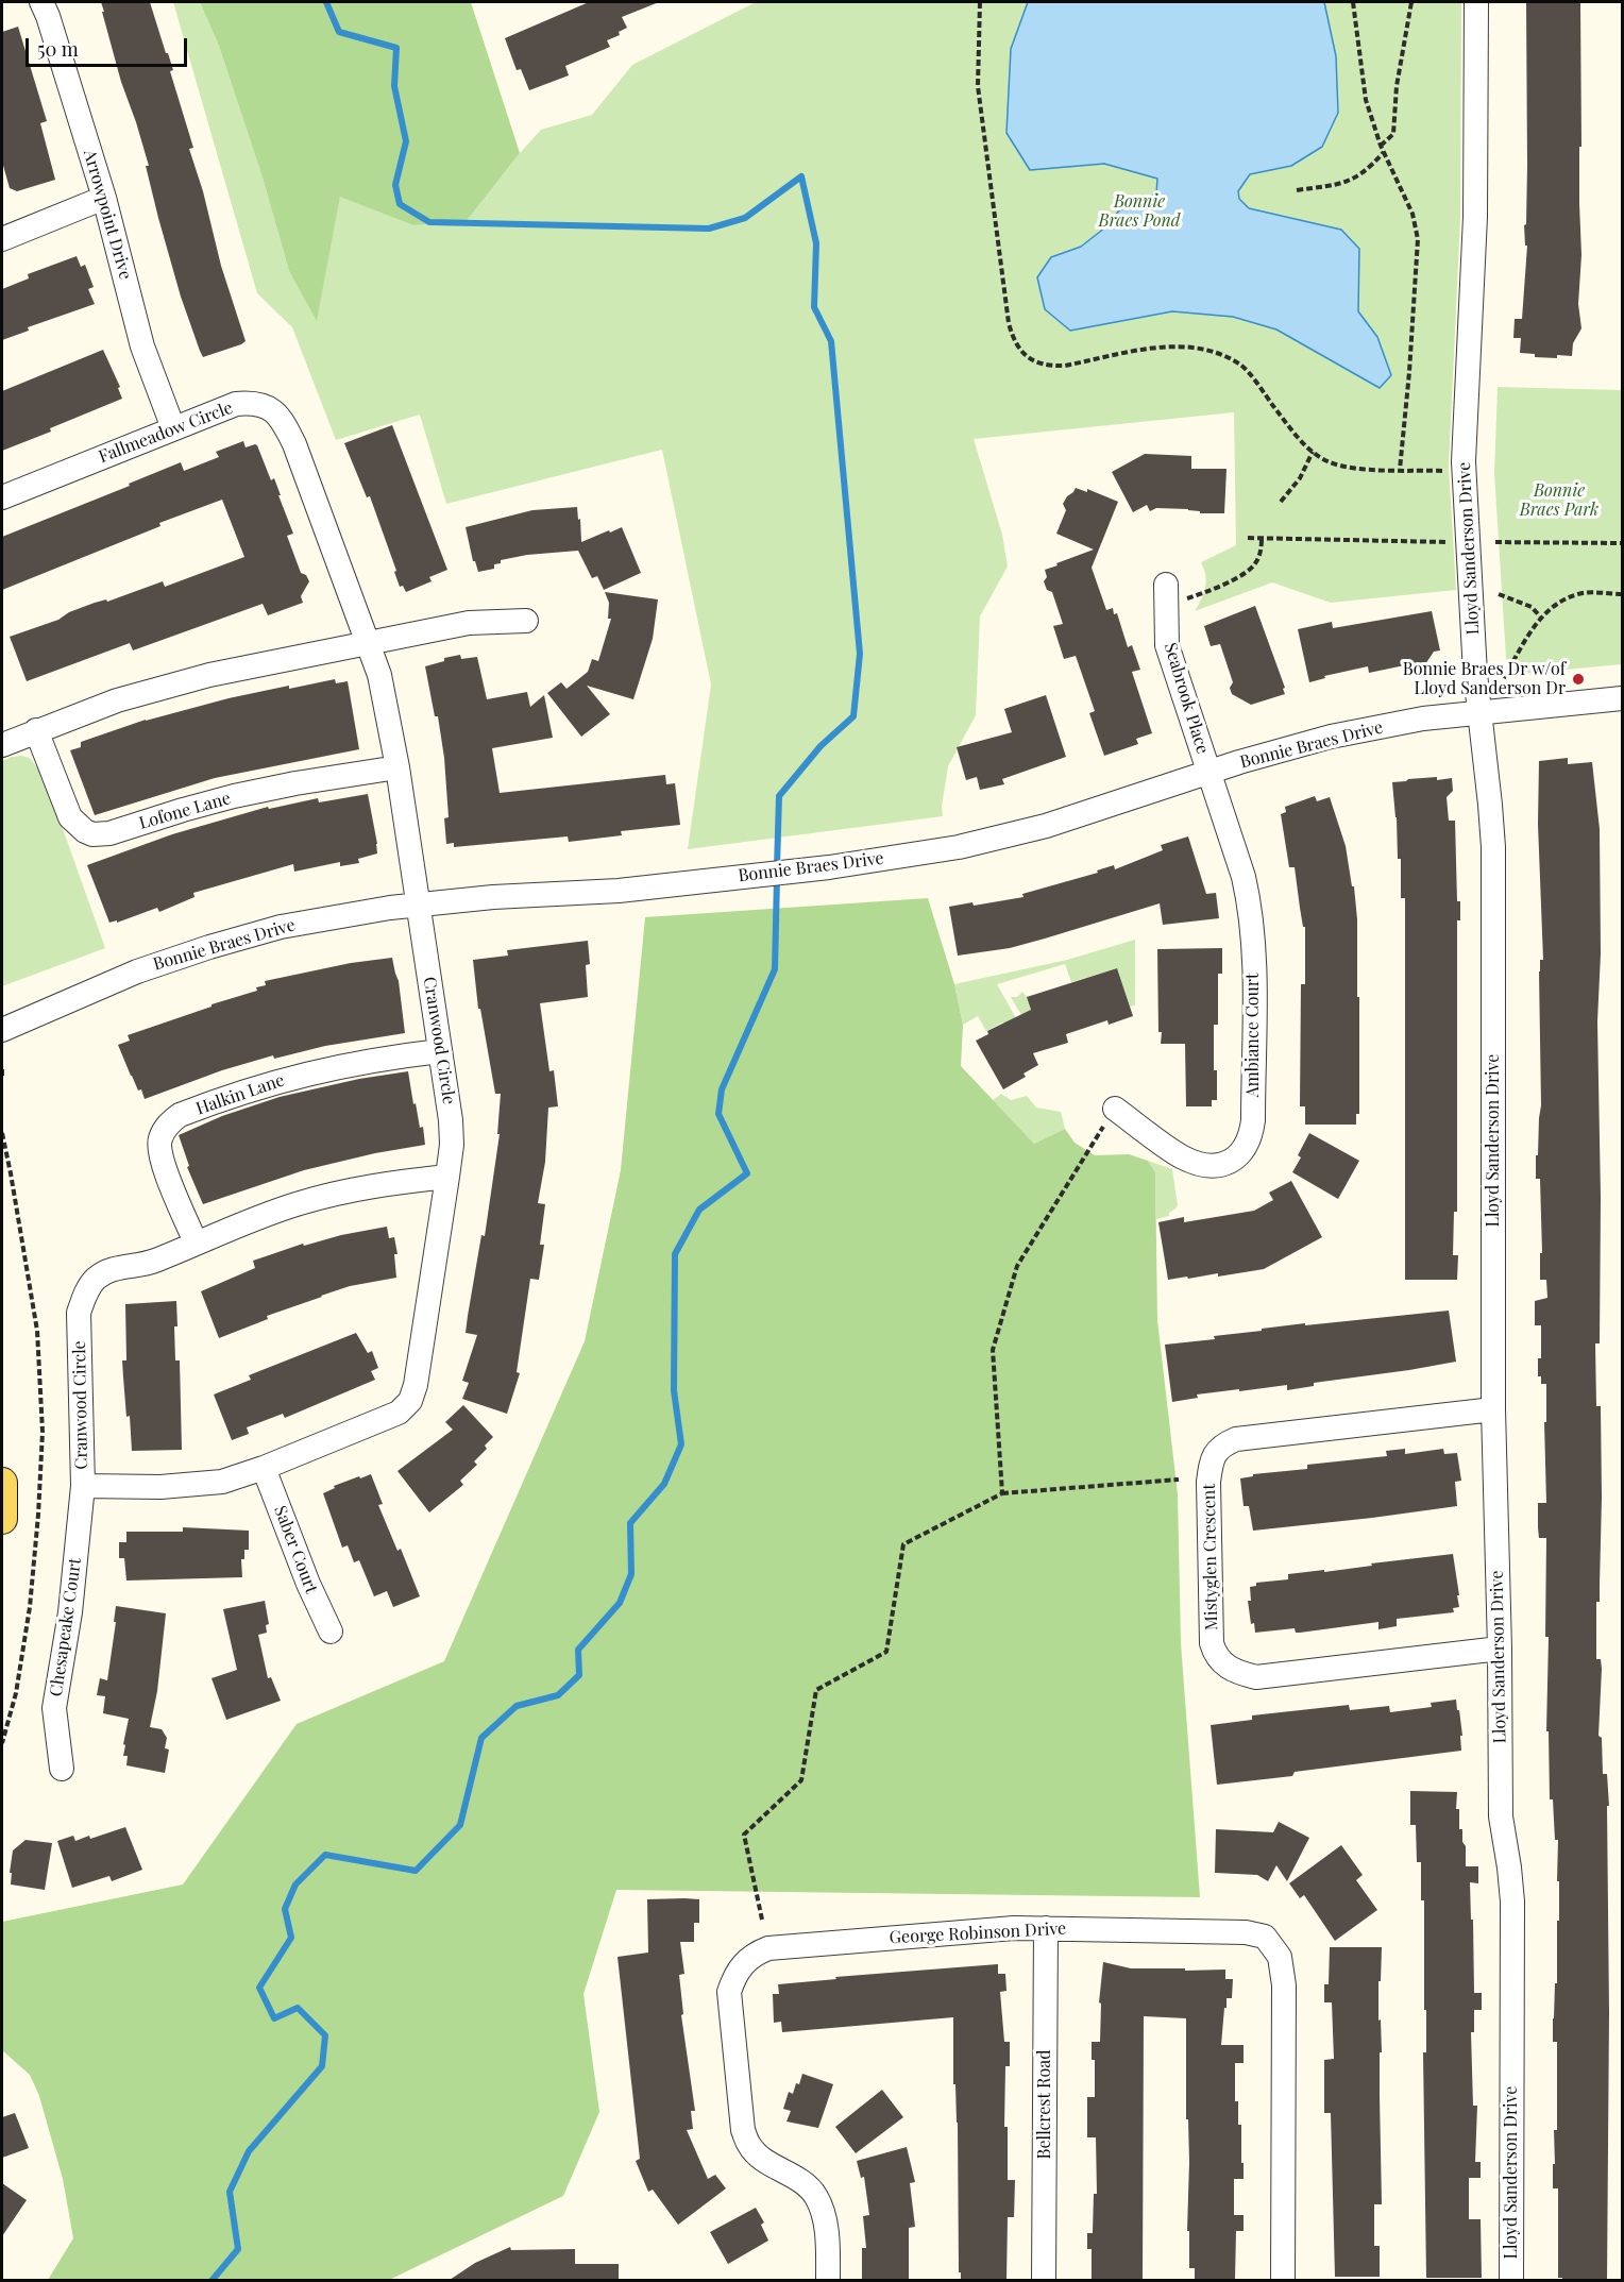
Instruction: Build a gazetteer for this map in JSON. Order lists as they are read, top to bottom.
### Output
{
  "streets": {
    "street": [
      "Arrowpoint Drive",
      "Fallmeadow Circle",
      "Lloyd Sanderson Drive",
      "Seabrook Place",
      "Bonnie Braes Drive",
      "Lofone Lane",
      "Ambiance Court",
      "Cranwood Circle",
      "Halkin Lane",
      "Saber Court",
      "Mistyglen Crescent",
      "Chesapeake Court",
      "George Robinson Drive",
      "Bellcrest Road"
    ]
  },
  "crossings": [
    ["Arrowpoint Drive", "Fallmeadow Circle"],
    ["Fallmeadow Circle", "Bonnie Braes Drive"],
    ["Fallmeadow Circle", "Lofone Lane"],
    ["Fallmeadow Circle", "Cranwood Circle"],
    ["Lloyd Sanderson Drive", "Bonnie Braes Drive"],
    ["Lloyd Sanderson Drive", "Mistyglen Crescent"],
    ["Seabrook Place", "Bonnie Braes Drive"],
    ["Seabrook Place", "Ambiance Court"],
    ["Bonnie Braes Drive", "Ambiance Court"],
    ["Bonnie Braes Drive", "Cranwood Circle"],
    ["Cranwood Circle", "Halkin Lane"],
    ["Cranwood Circle", "Saber Court"],
    ["Cranwood Circle", "Chesapeake Court"],
    ["George Robinson Drive", "Bellcrest Road"]
  ],
  "parks": ["Bonnie Braes Pond", "Bonnie Braes Park"],
  "places": ["Bonnie Braes Dr w/of Lloyd Sanderson Dr"],
  "scale_bar": "50 m"
}
